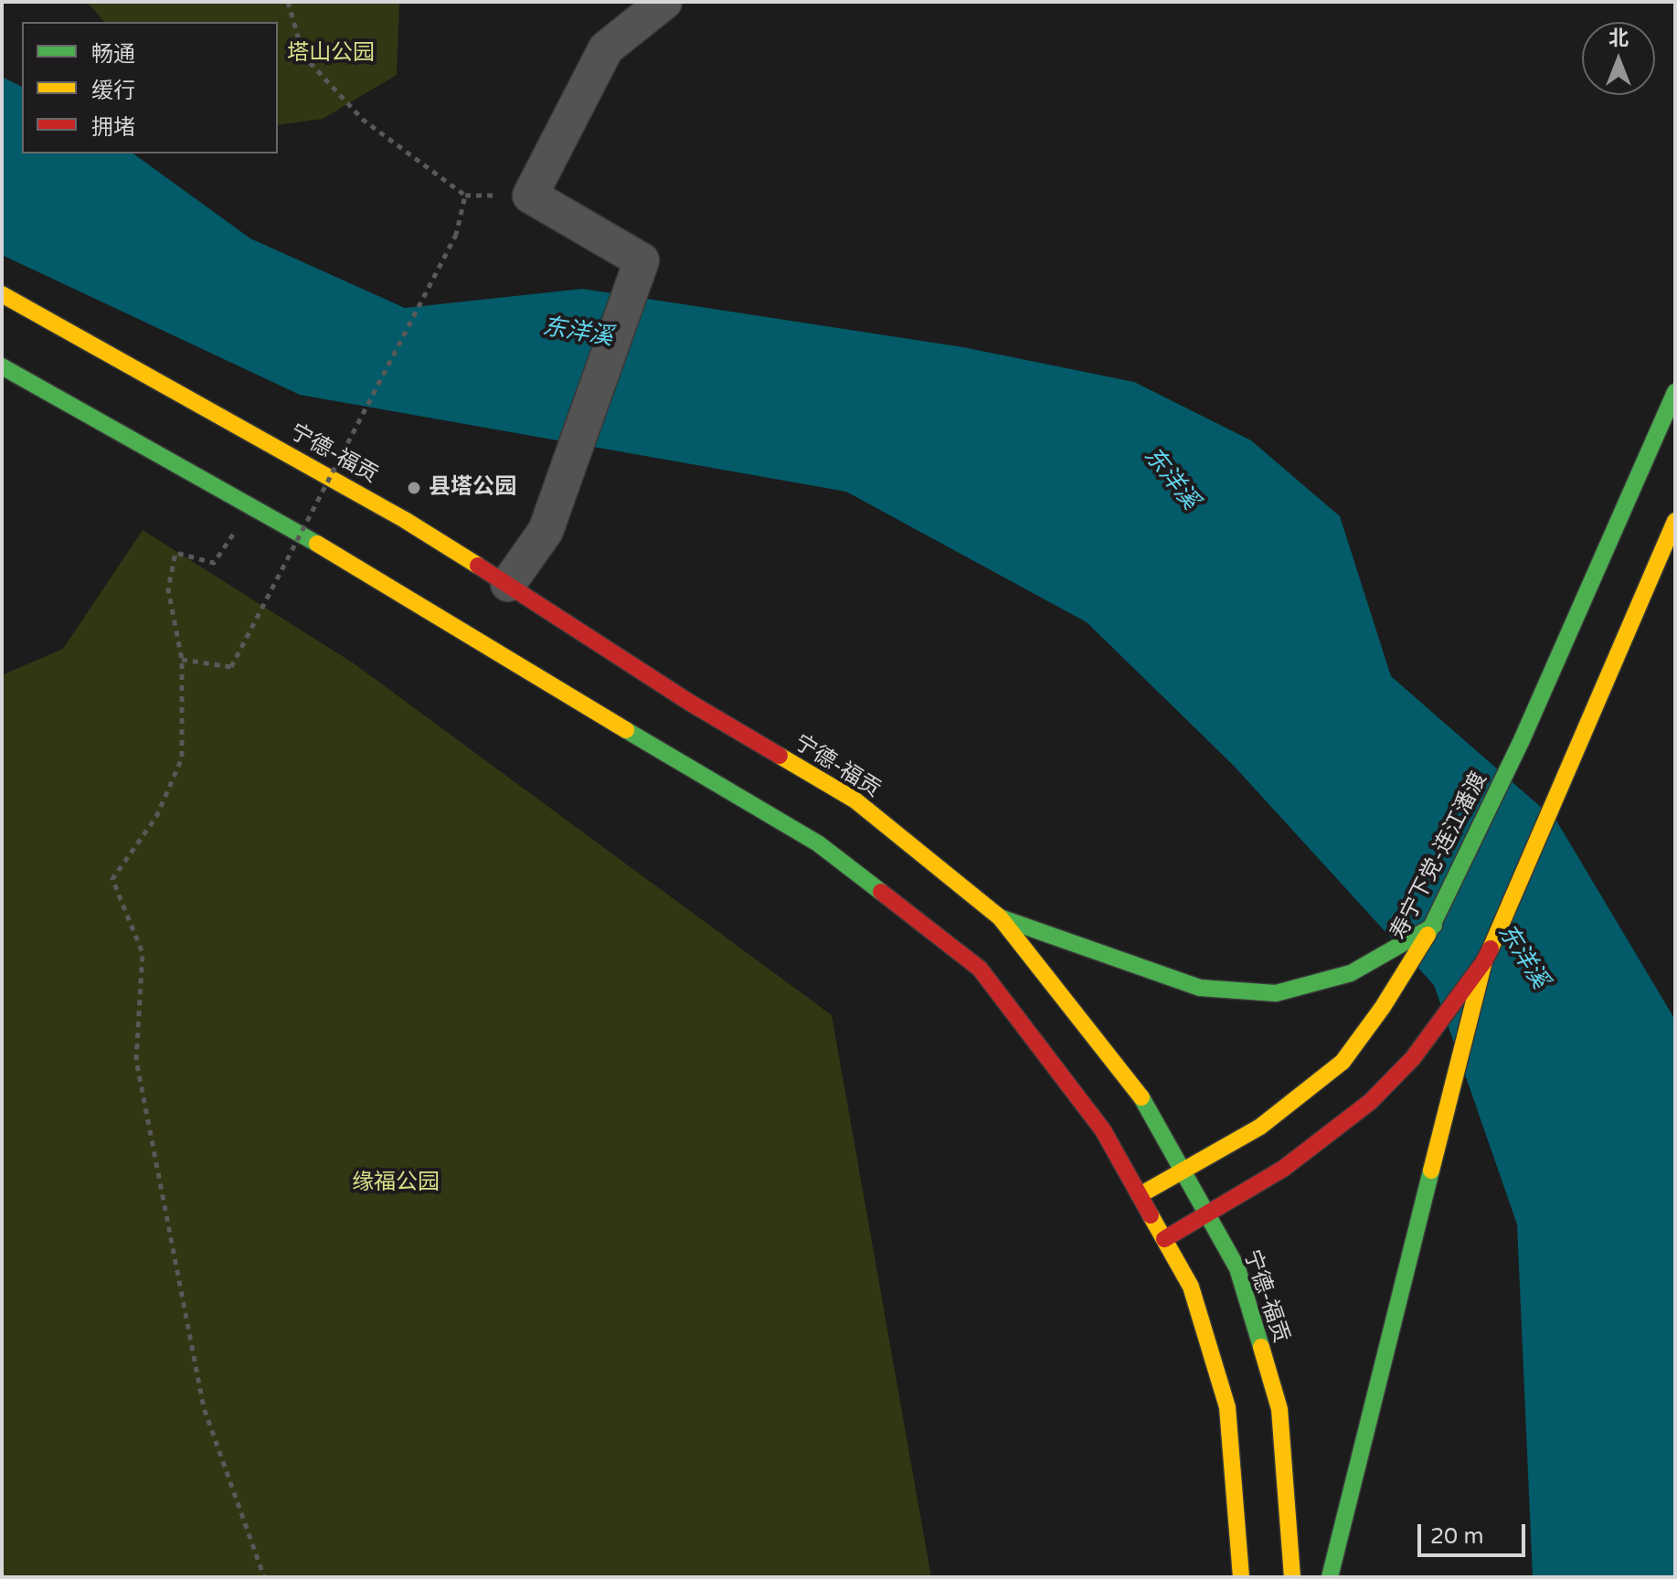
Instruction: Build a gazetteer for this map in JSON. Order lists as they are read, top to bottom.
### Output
{
  "streets": {
    "main road": ["宁德-福贡", "寿宁下党-连江潘渡"]
  },
  "crossings": [
    ["宁德-福贡", "寿宁下党-连江潘渡"]
  ],
  "water": ["东洋溪"],
  "parks": ["塔山公园", "缘福公园"],
  "places": ["县塔公园"],
  "legend": ["畅通", "缓行", "拥堵"],
  "scale_bar": "20 m",
  "north": "top"
}
